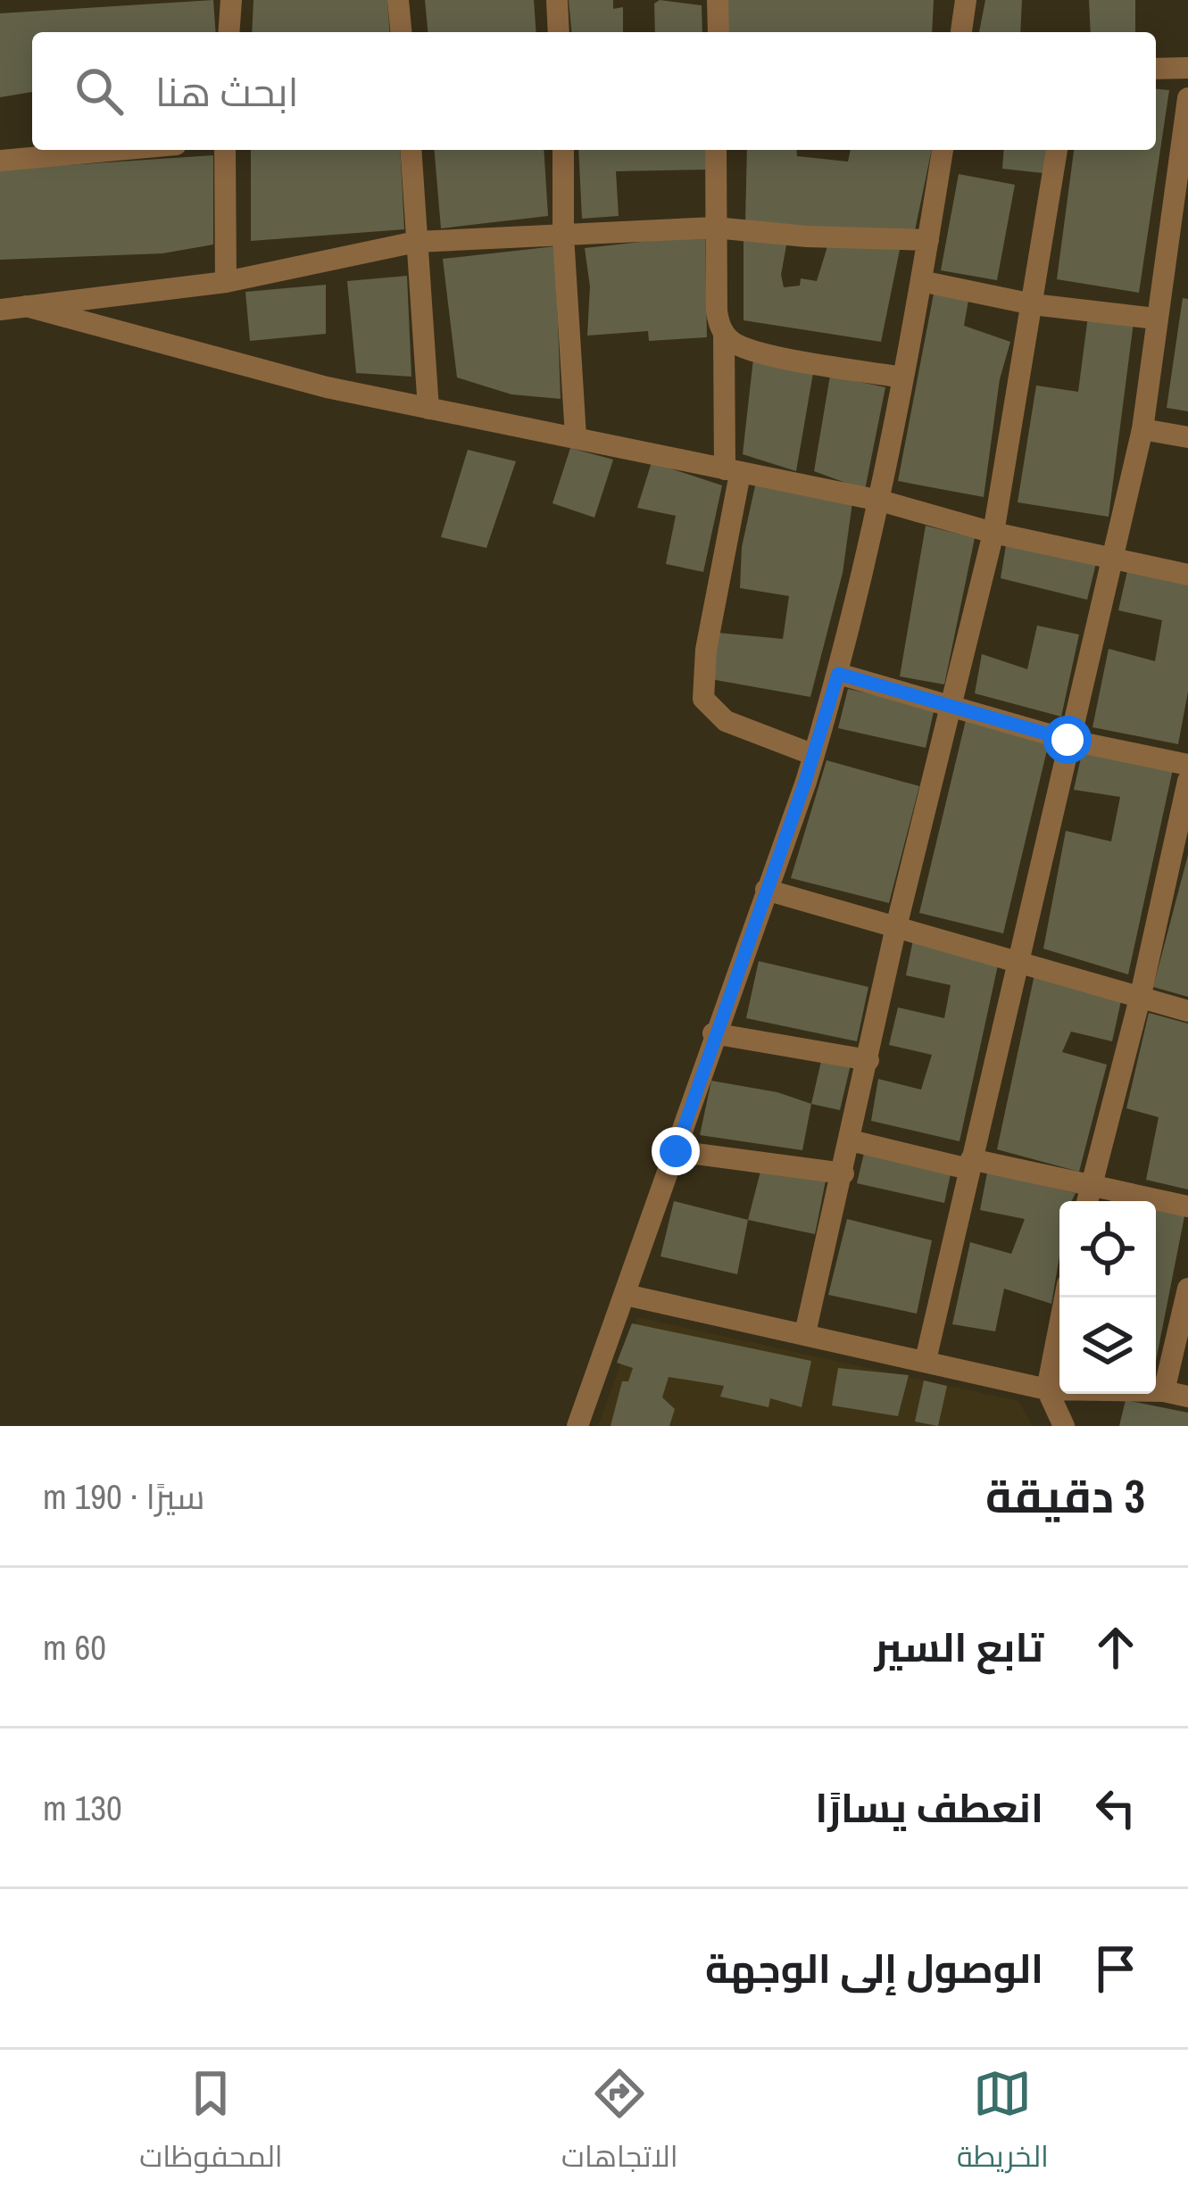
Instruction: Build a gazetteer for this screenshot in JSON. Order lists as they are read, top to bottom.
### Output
{
  "page": {
    "search": "ابحث هنا",
    "heading": ["3 دقيقة", "سيرًا · 190 m"],
    "list": [
      ["تابع السير", "60 m"],
      ["انعطف يسارًا", "130 m"],
      "الوصول إلى الوجهة"
    ],
    "nav": ["الخريطة", "الاتجاهات", "المحفوظات"]
  }
}
